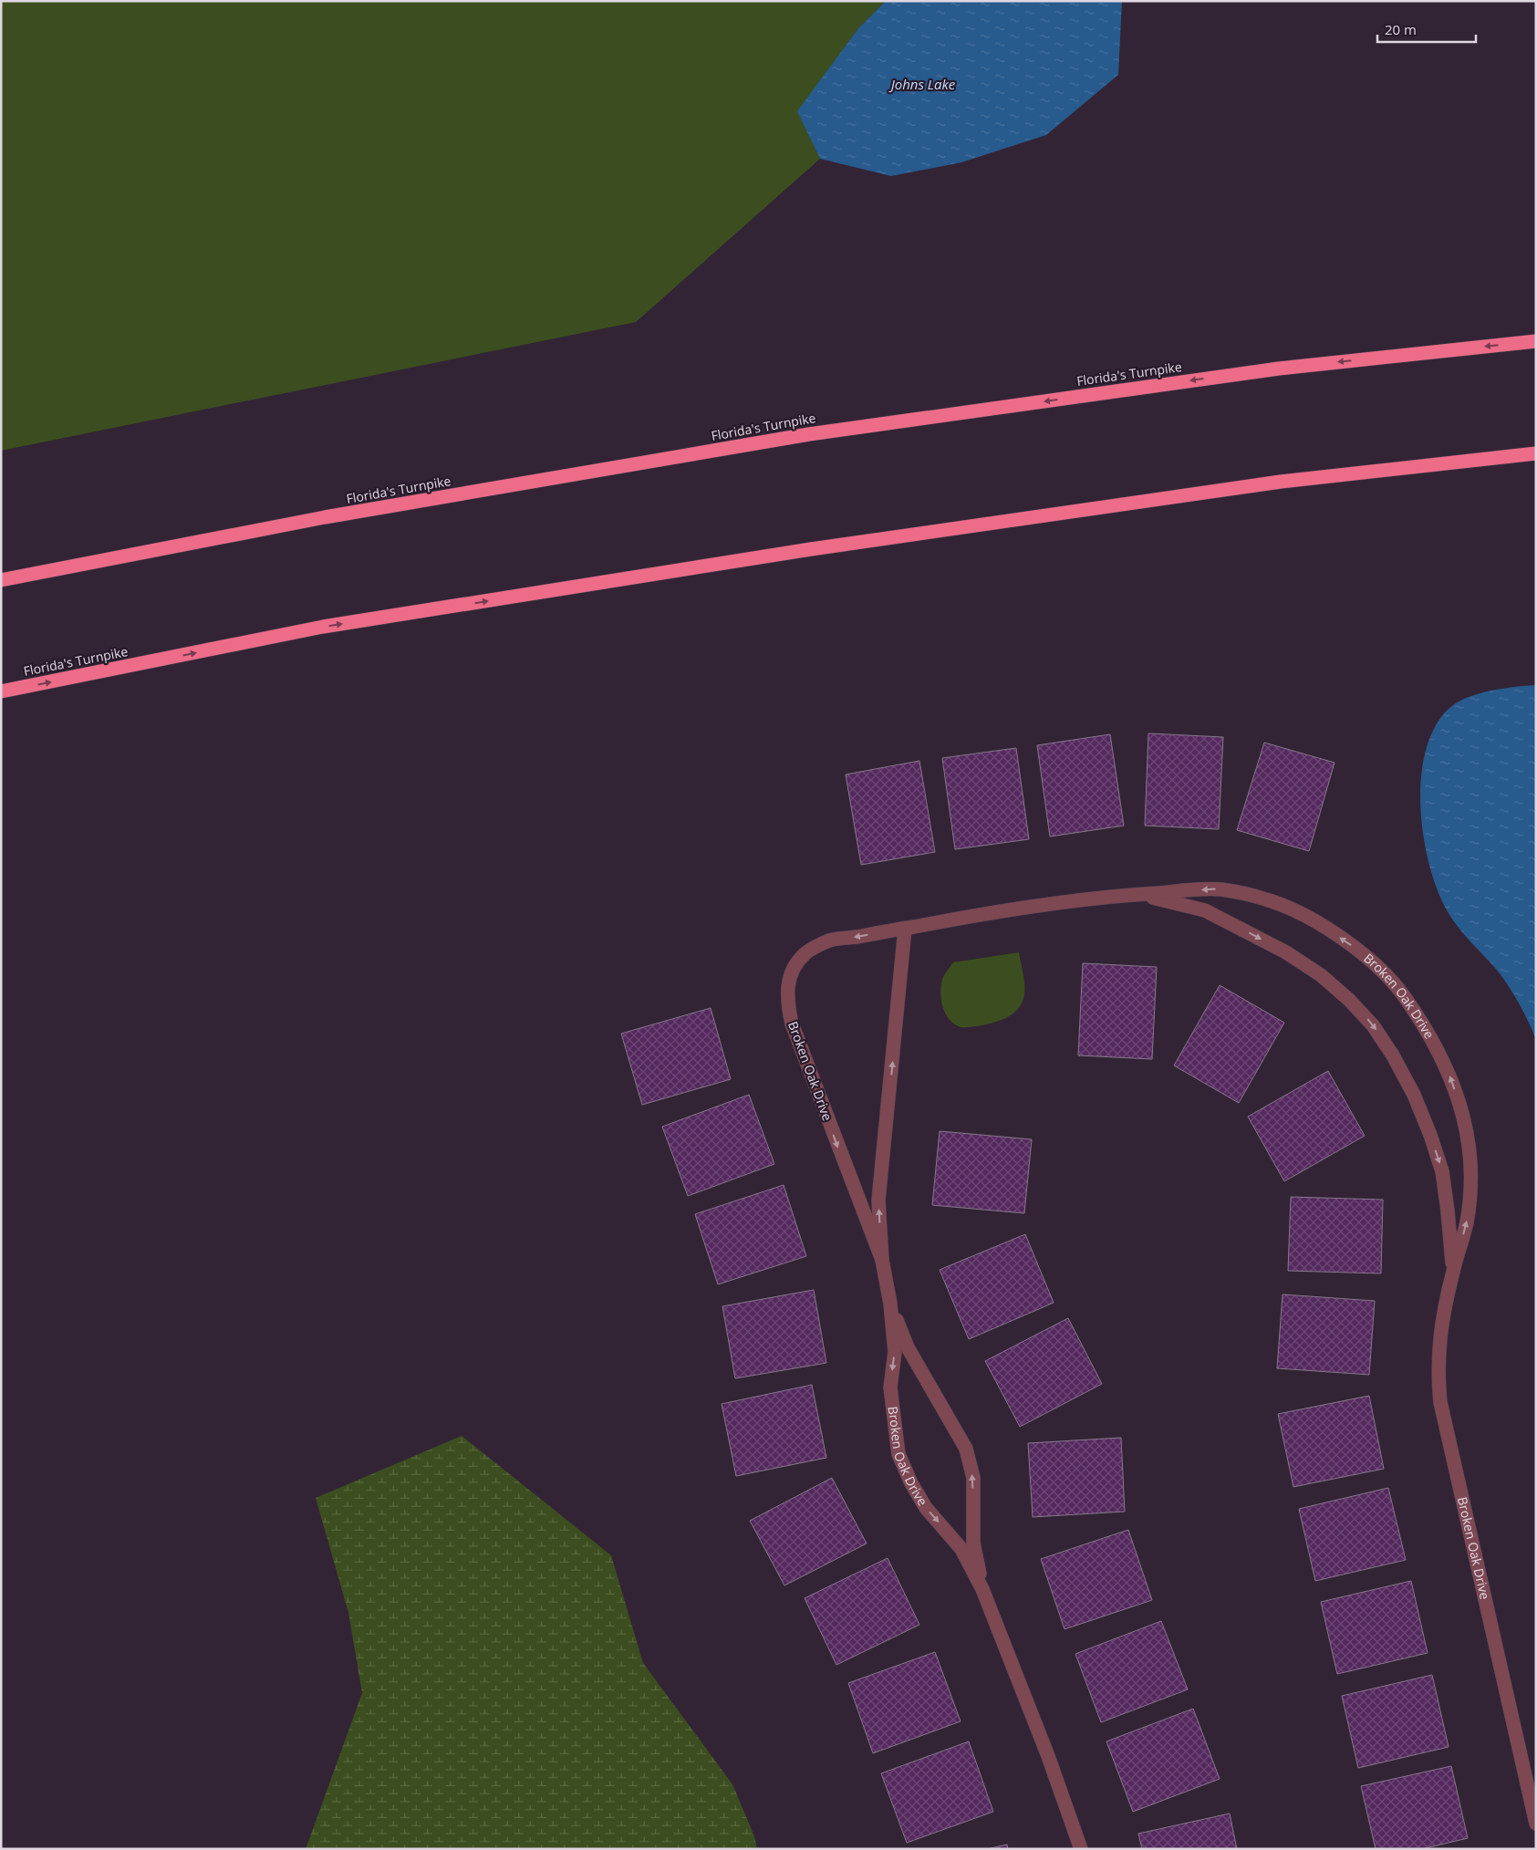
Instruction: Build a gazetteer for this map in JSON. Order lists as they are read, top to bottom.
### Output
{
  "streets": {
    "highway": ["Florida's Turnpike"],
    "street": ["Broken Oak Drive"]
  },
  "water": ["Johns Lake"],
  "scale_bar": "20 m"
}
